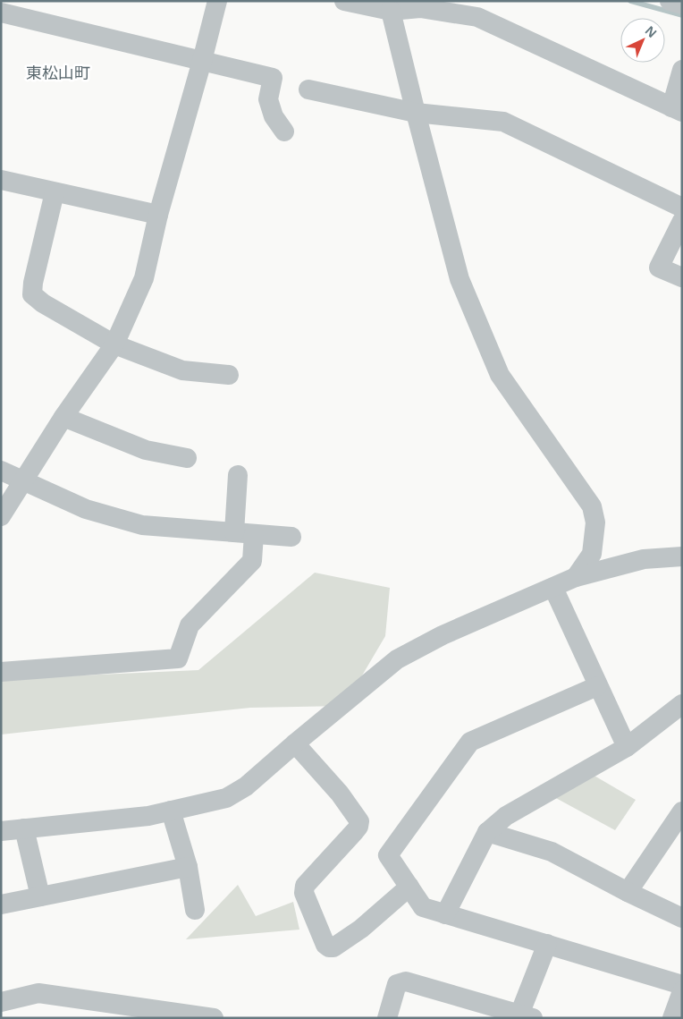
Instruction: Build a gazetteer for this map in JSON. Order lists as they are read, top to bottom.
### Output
{
  "districts": ["東松山町"],
  "north": "top right"
}
